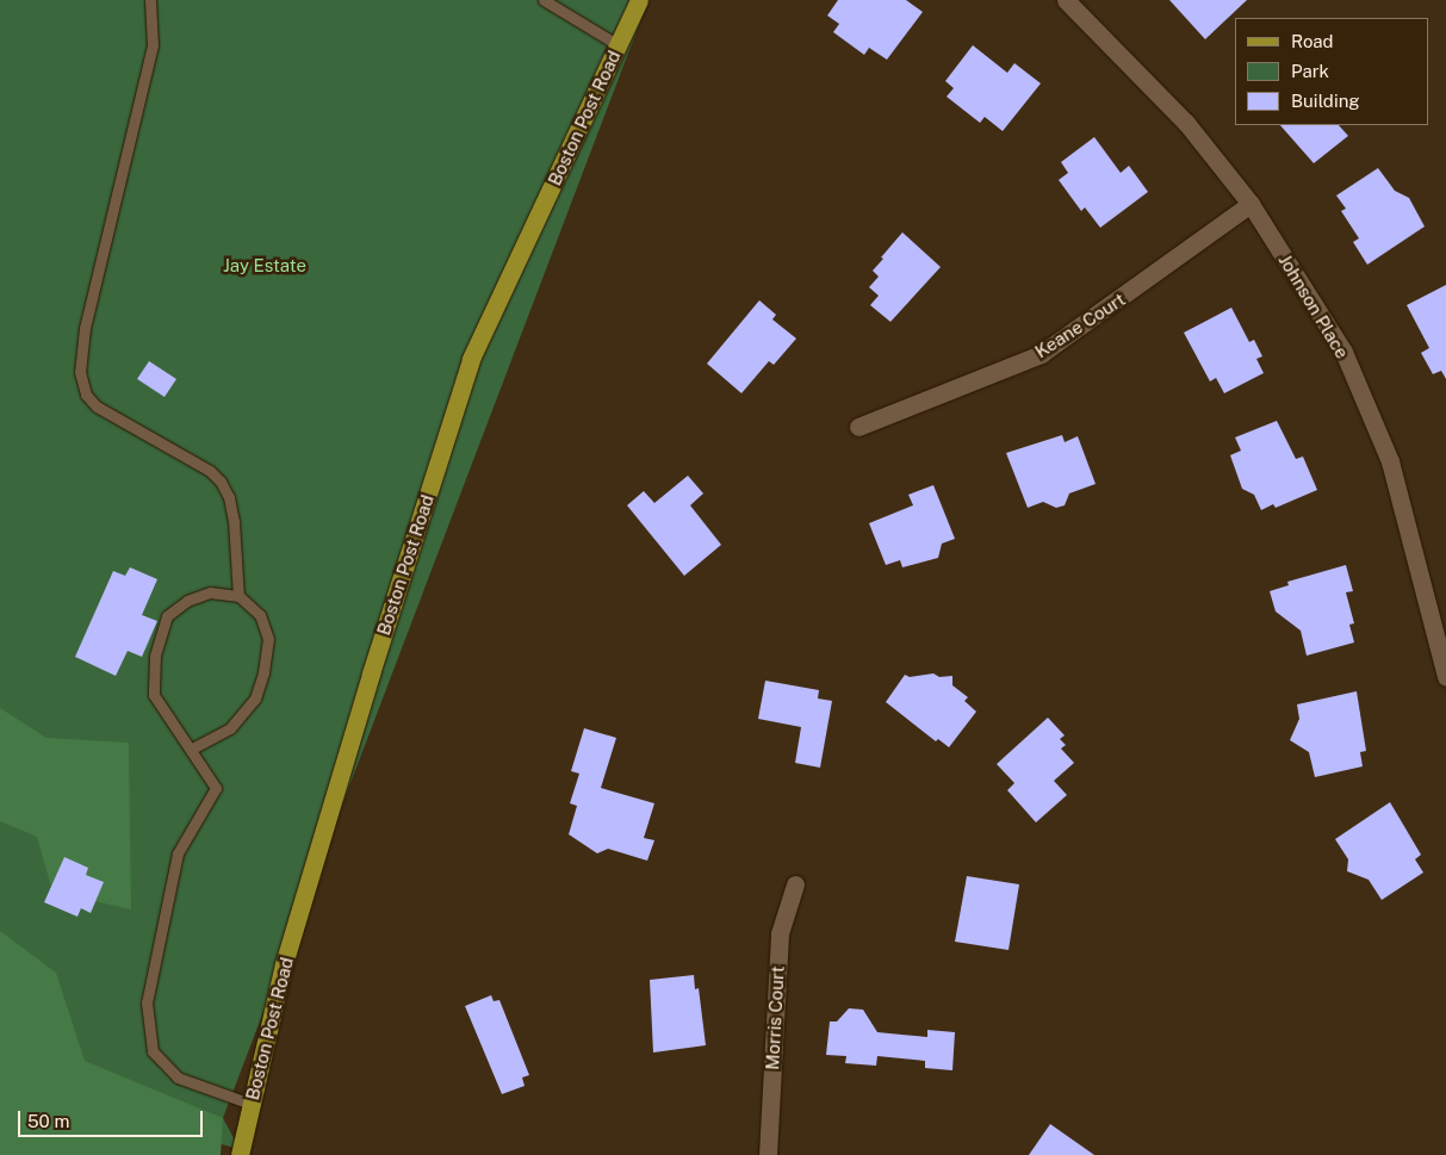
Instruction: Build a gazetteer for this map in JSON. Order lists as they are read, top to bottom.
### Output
{
  "streets": {
    "main road": ["Boston Post Road"],
    "street": ["Johnson Place", "Keane Court", "Morris Court"]
  },
  "crossings": [
    ["Johnson Place", "Keane Court"]
  ],
  "parks": ["Jay Estate"],
  "legend": ["Road", "Park", "Building"],
  "scale_bar": "50 m"
}
